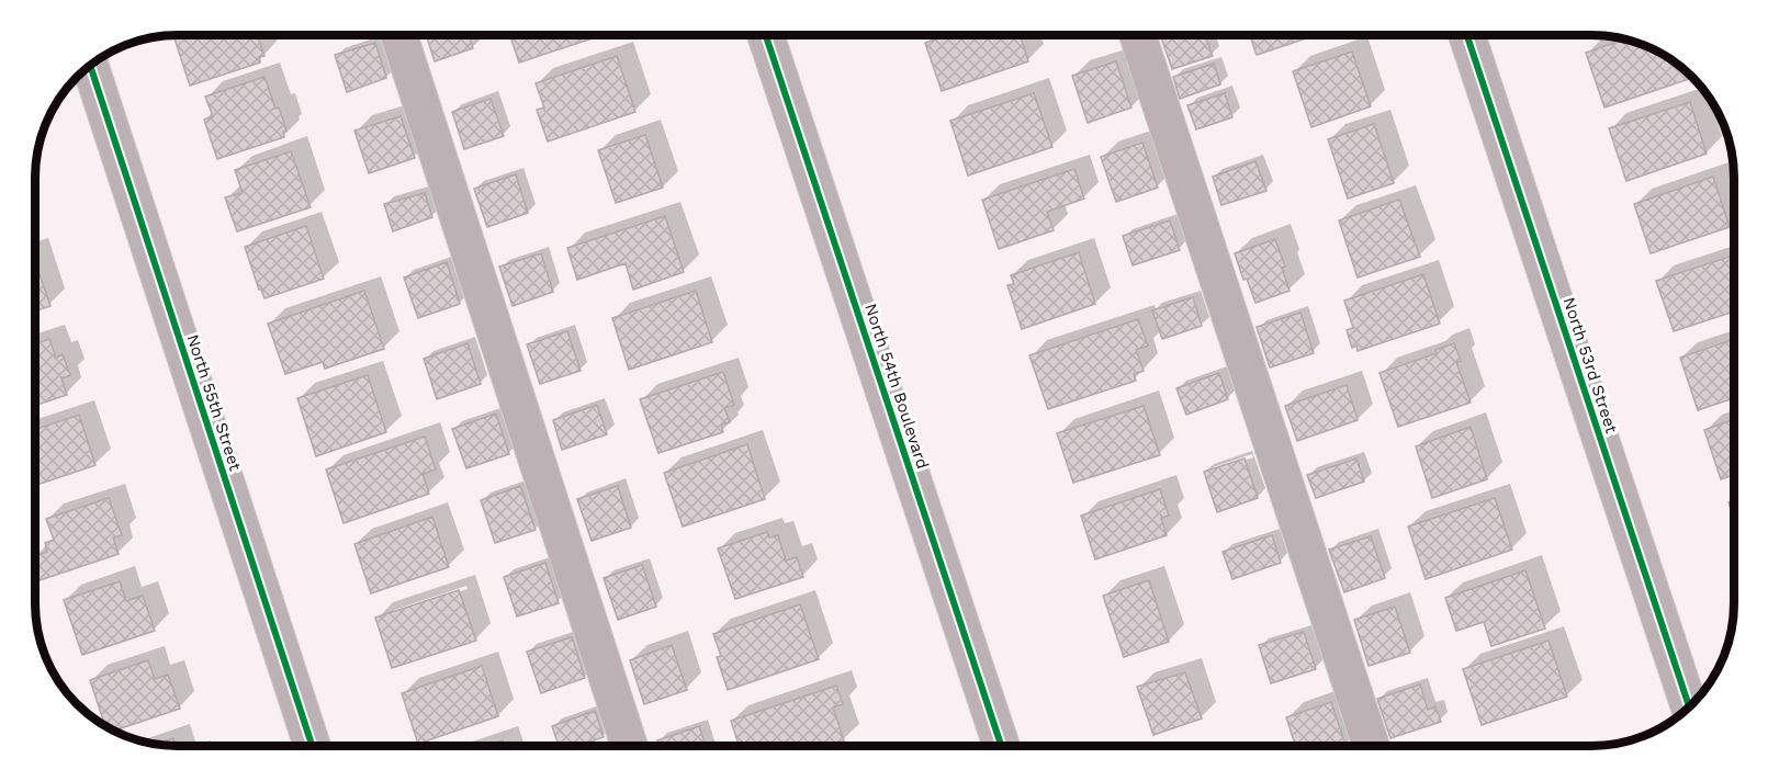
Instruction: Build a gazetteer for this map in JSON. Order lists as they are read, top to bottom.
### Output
{
  "streets": {
    "street": ["North 53rd Street", "North 54th Boulevard", "North 55th Street"]
  }
}
